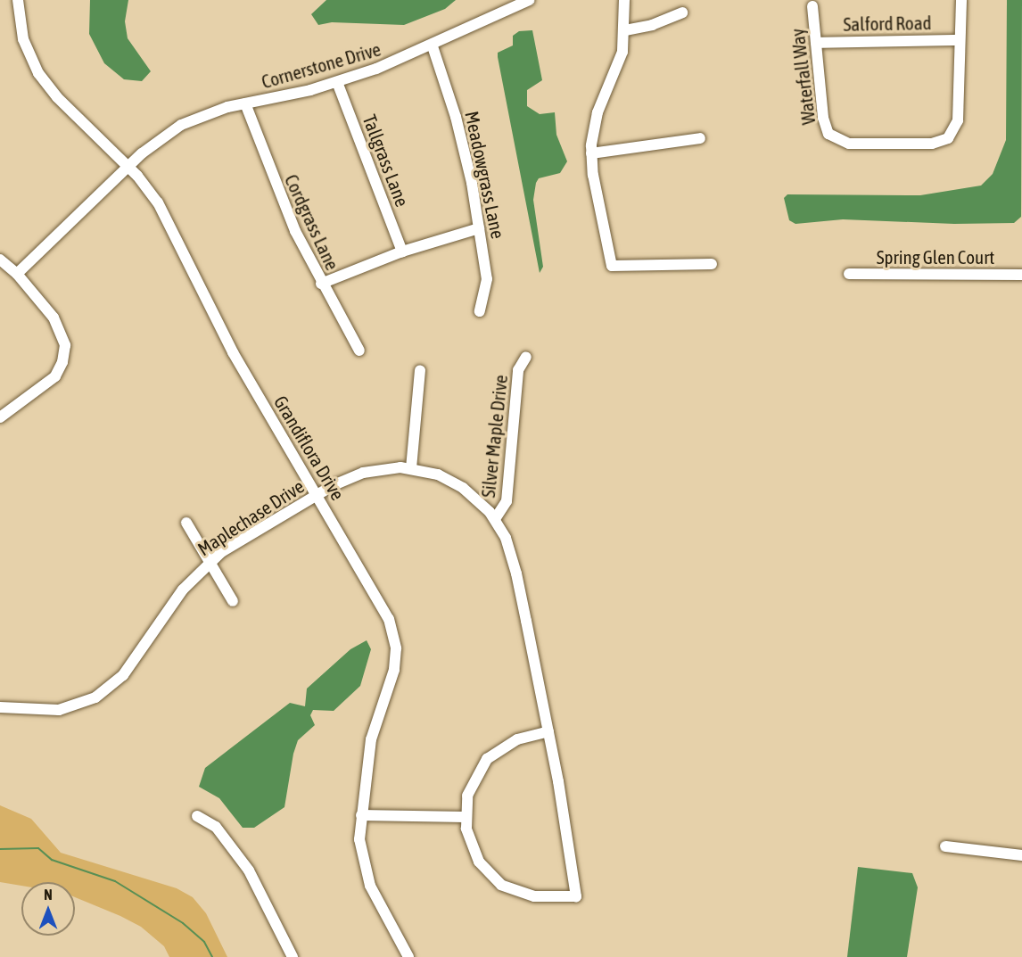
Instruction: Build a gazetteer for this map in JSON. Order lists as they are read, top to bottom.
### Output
{
  "streets": {
    "street": [
      "Salford Road",
      "Cornerstone Drive",
      "Waterfall Way",
      "Tallgrass Lane",
      "Meadowgrass Lane",
      "Cordgrass Lane",
      "Spring Glen Court",
      "Silver Maple Drive",
      "Grandiflora Drive",
      "Maplechase Drive"
    ]
  },
  "crossings": [
    ["Salford Road", "Waterfall Way"],
    ["Cornerstone Drive", "Tallgrass Lane"],
    ["Cornerstone Drive", "Meadowgrass Lane"],
    ["Cornerstone Drive", "Cordgrass Lane"],
    ["Cornerstone Drive", "Grandiflora Drive"],
    ["Silver Maple Drive", "Maplechase Drive"],
    ["Grandiflora Drive", "Maplechase Drive"]
  ],
  "north": "top"
}
